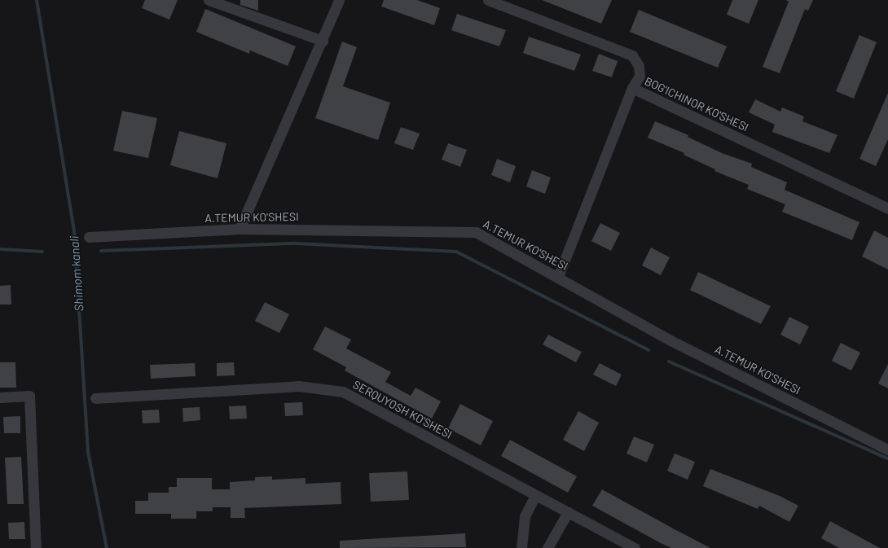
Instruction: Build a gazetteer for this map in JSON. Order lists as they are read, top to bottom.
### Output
{
  "streets": {
    "street": ["BOG'ICHINOR KO'SHESI", "A.TEMUR KO'SHESI", "SERQUYOSH KO'SHESI"]
  },
  "water": ["Shimom kanali"]
}
